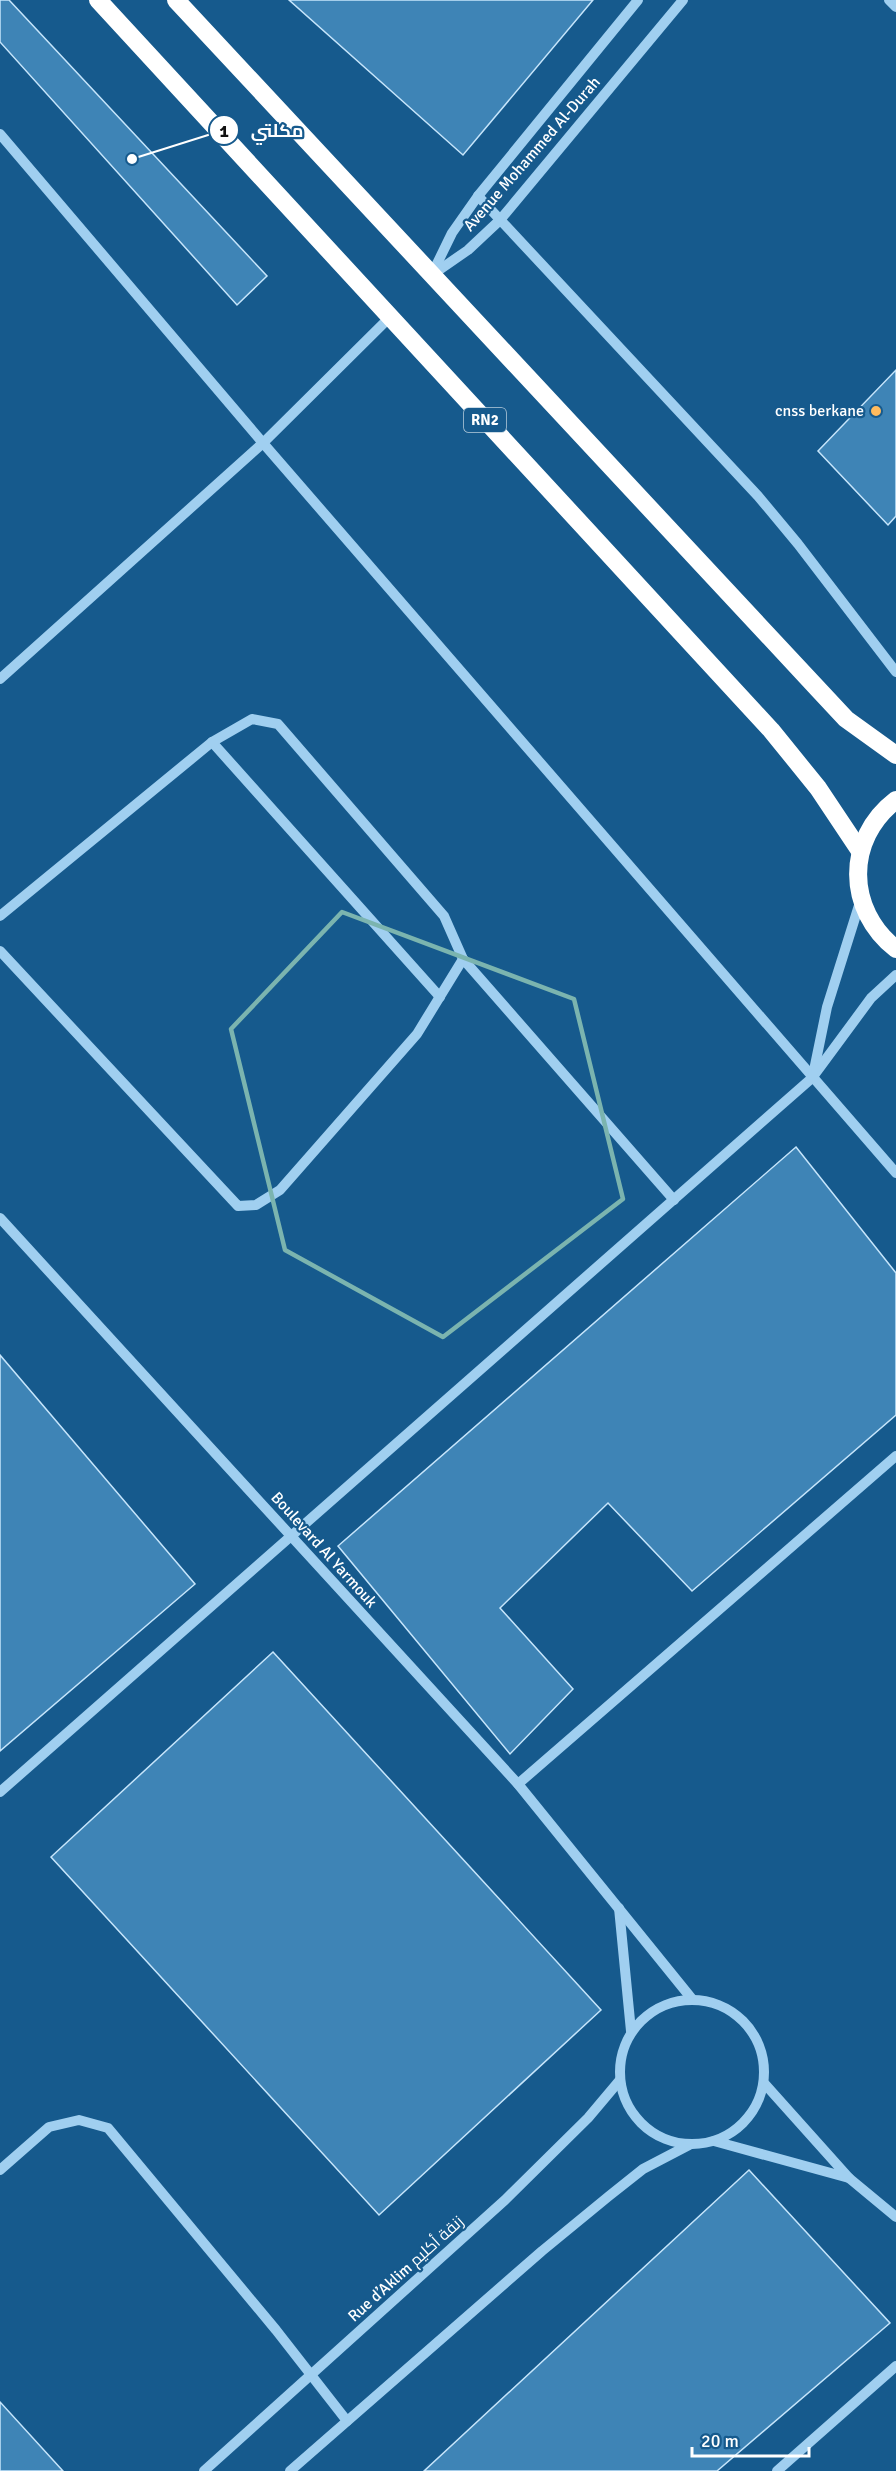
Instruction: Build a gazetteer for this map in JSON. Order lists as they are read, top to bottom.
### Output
{
  "streets": {
    "highway": ["RN2"],
    "street": ["Avenue Mohammed Al-Durah", "Boulevard Al Yarmouk", "Rue d’Aklim زنقة أكليم"]
  },
  "crossings": [
    ["Boulevard Al Yarmouk", "Rue d’Aklim زنقة أكليم"]
  ],
  "places": ["مكلتي", "cnss berkane"],
  "scale_bar": "20 m"
}
